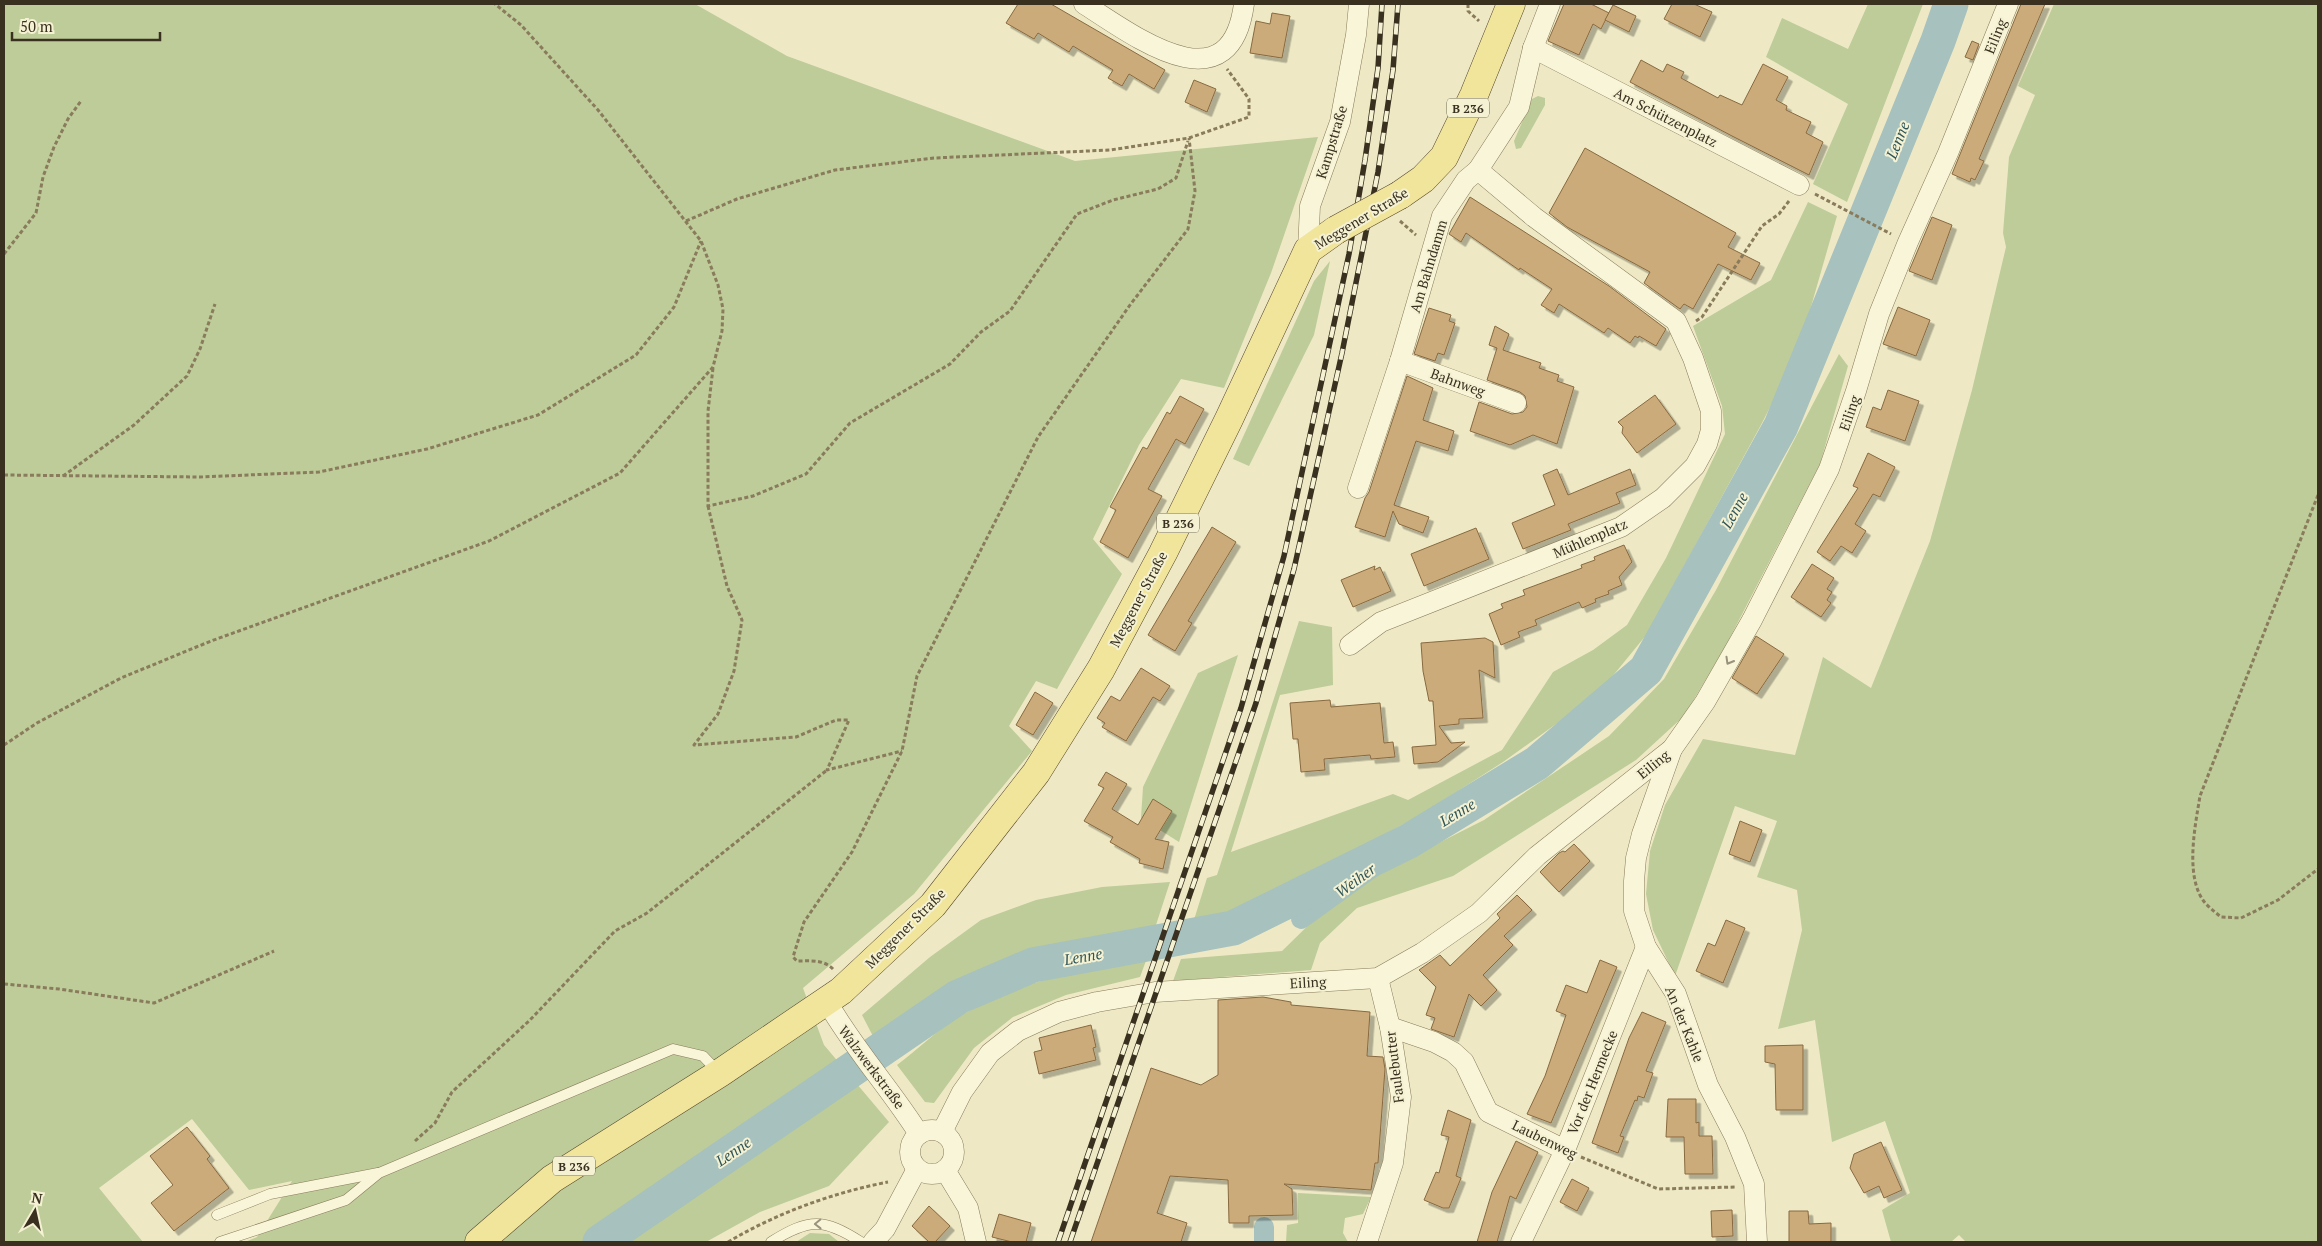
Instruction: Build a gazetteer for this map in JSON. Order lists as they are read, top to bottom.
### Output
{
  "streets": {
    "main road": ["B 236", "Meggener Straße"],
    "street": [
      "Eiling",
      "Am Schützenplatz",
      "Kampstraße",
      "Am Bahndamm",
      "Bahnweg",
      "Mühlenplatz",
      "An der Kahle",
      "Walzwerkstraße",
      "Faulebutter",
      "Vor der Hermecke",
      "Laubenweg"
    ]
  },
  "crossings": [
    ["Eiling", "An der Kahle"],
    ["Eiling", "Walzwerkstraße"],
    ["Eiling", "Faulebutter"],
    ["Am Schützenplatz", "Am Bahndamm"],
    ["Kampstraße", "Meggener Straße"],
    ["Meggener Straße", "Walzwerkstraße"],
    ["Am Bahndamm", "Bahnweg"],
    ["Am Bahndamm", "Mühlenplatz"],
    ["An der Kahle", "Vor der Hermecke"],
    ["Faulebutter", "Laubenweg"],
    ["Vor der Hermecke", "Laubenweg"]
  ],
  "one_way": ["Eiling"],
  "water": ["Lenne", "Weiher"],
  "scale_bar": "50 m",
  "north": "top"
}
